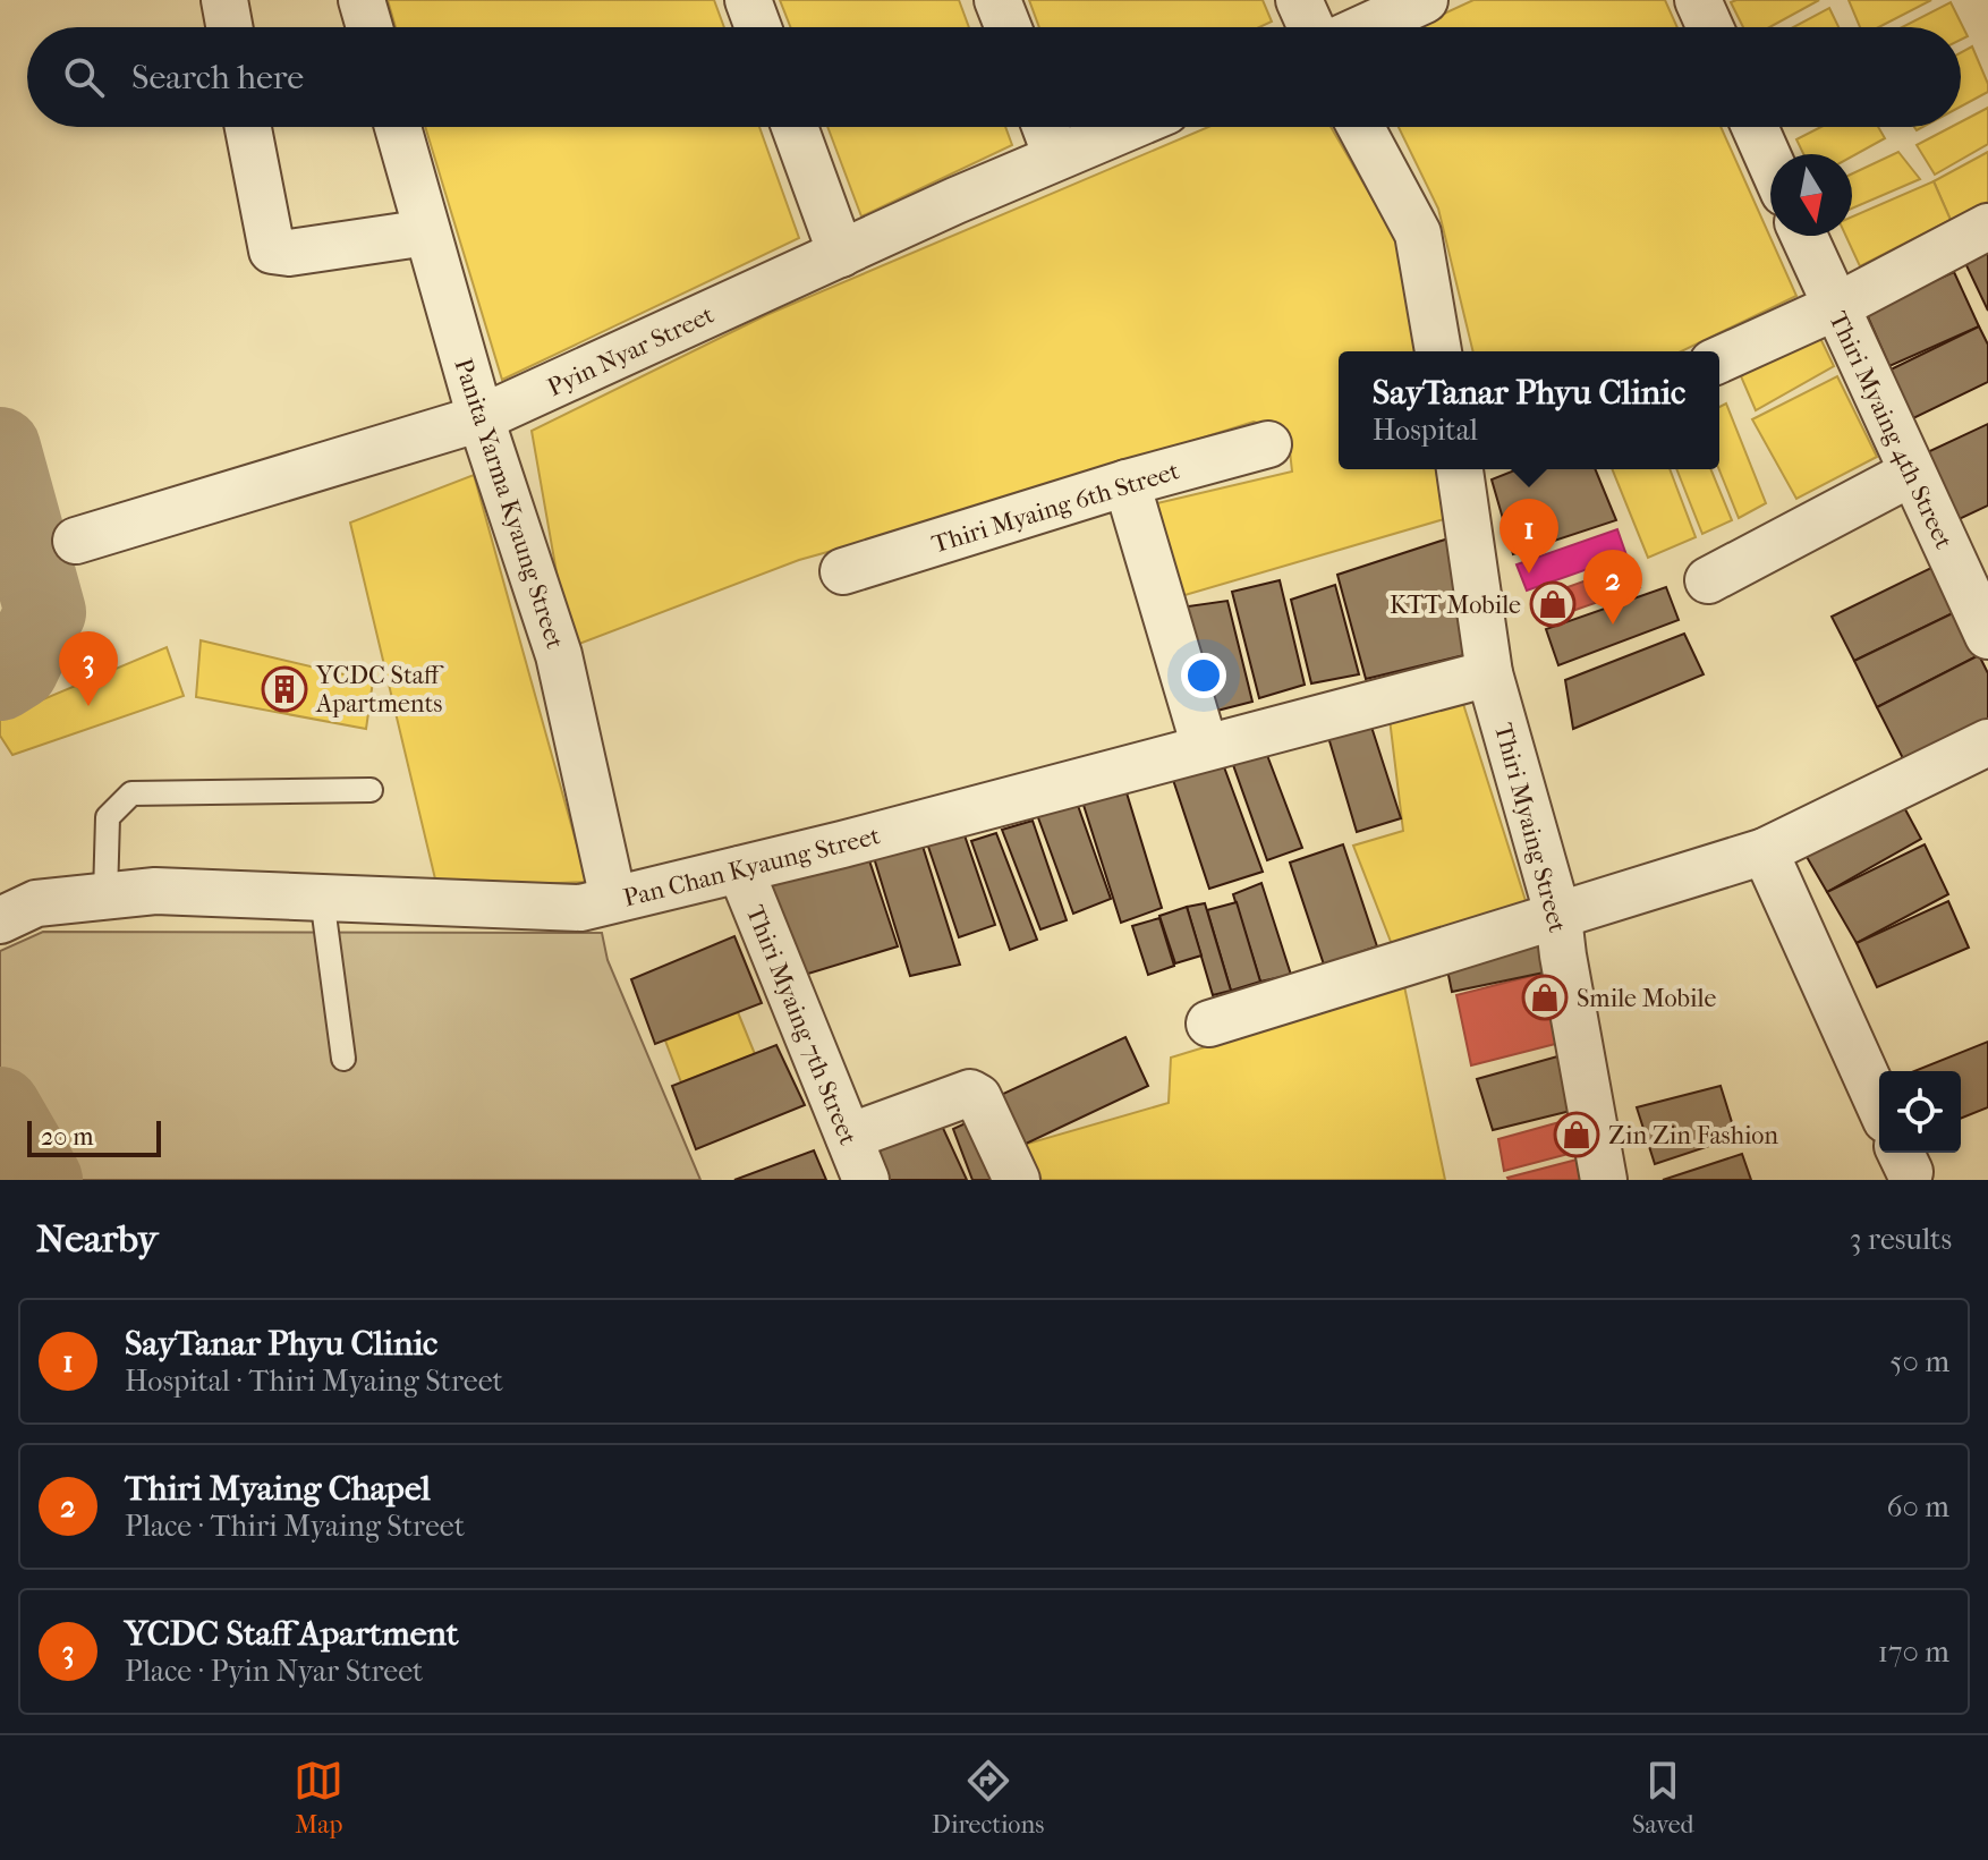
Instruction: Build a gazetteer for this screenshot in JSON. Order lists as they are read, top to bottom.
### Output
{
  "streets": {
    "street": [
      "Pyin Nyar Street",
      "Thiri Myaing 4th Street",
      "Panita Yarma Kyaung Street",
      "Thiri Myaing 6th Street",
      "Thiri Myaing Street",
      "Pan Chan Kyaung Street",
      "Thiri Myaing 7th Street"
    ]
  },
  "crossings": [
    ["Pyin Nyar Street", "Panita Yarma Kyaung Street"],
    ["Panita Yarma Kyaung Street", "Pan Chan Kyaung Street"],
    ["Thiri Myaing Street", "Pan Chan Kyaung Street"],
    ["Pan Chan Kyaung Street", "Thiri Myaing 7th Street"]
  ],
  "places": {
    "shop": ["KTT Mobile", "Smile Mobile", "Zin Zin Fashion"],
    "building": ["YCDC Staff Apartments"]
  },
  "scale_bar": "20 m",
  "north": "bottom",
  "page": {
    "search": "Search here",
    "popup": ["SayTanar Phyu Clinic", "Hospital"],
    "pins": ["1", "2", "3"],
    "scale": "20 m",
    "heading": ["Nearby", "3 results"],
    "list": [
      {
        "mark": "1",
        "name": "SayTanar Phyu Clinic",
        "note": "Hospital · Thiri Myaing Street",
        "value": "50 m"
      },
      {
        "mark": "2",
        "name": "Thiri Myaing Chapel",
        "note": "Place · Thiri Myaing Street",
        "value": "60 m"
      },
      {
        "mark": "3",
        "name": "YCDC Staff Apartment",
        "note": "Place · Pyin Nyar Street",
        "value": "170 m"
      }
    ],
    "nav": ["Map", "Directions", "Saved"]
  }
}
